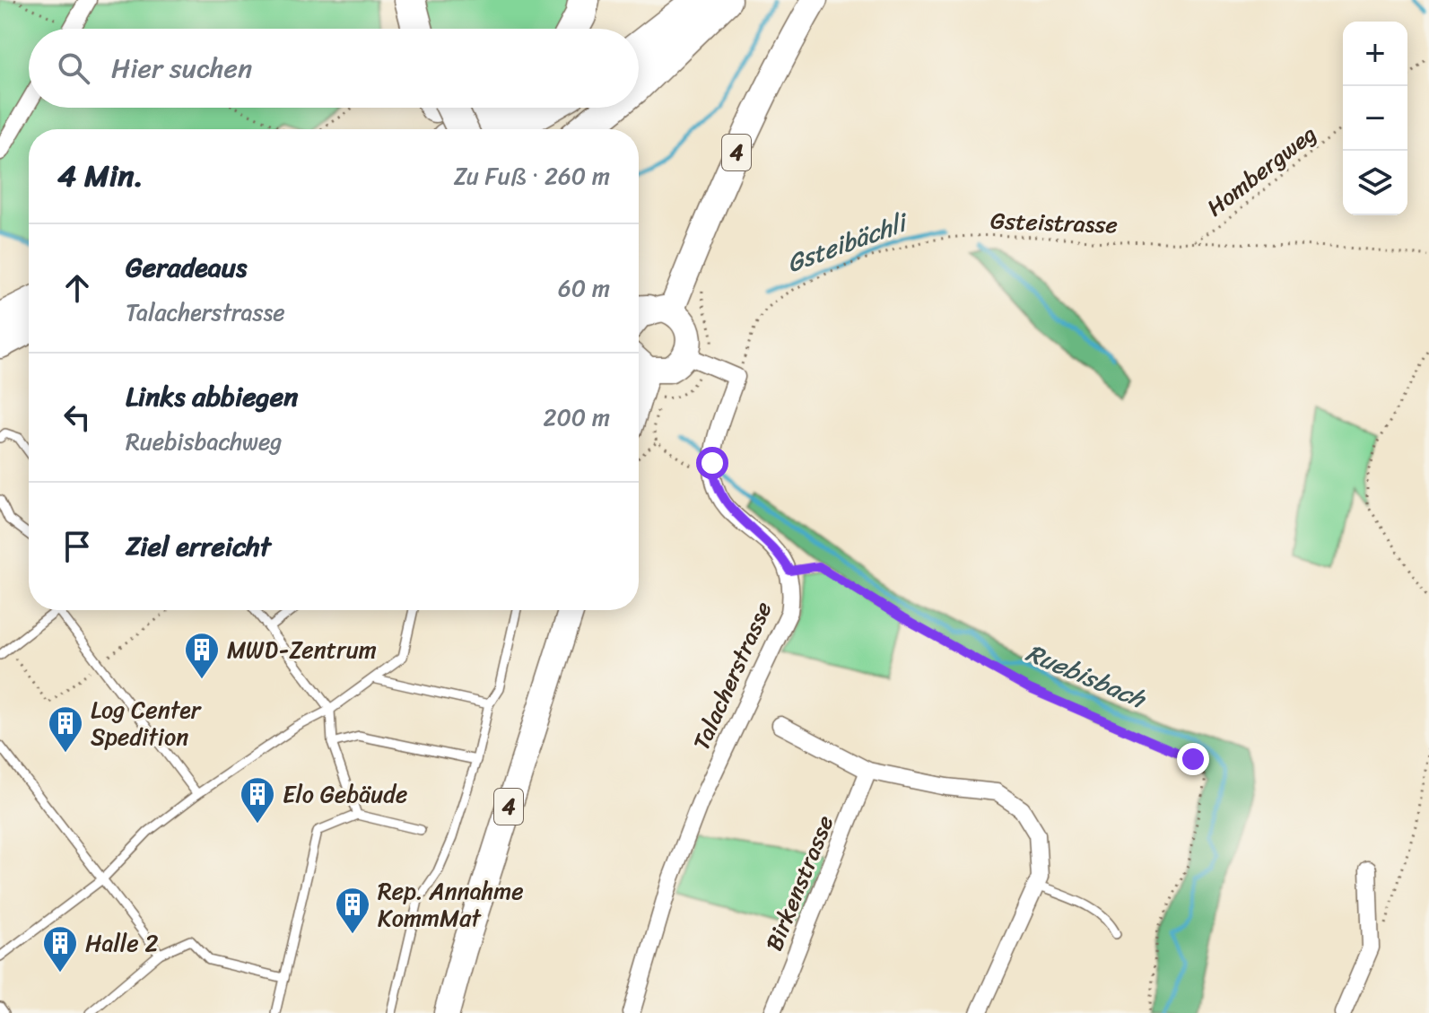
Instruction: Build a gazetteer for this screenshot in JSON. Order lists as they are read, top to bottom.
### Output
{
  "streets": {
    "main road": ["4"],
    "street": ["Talacherstrasse", "Birkenstrasse"],
    "path": ["Hombergweg", "Gsteistrasse"]
  },
  "crossings": [
    ["Hombergweg", "Gsteistrasse"]
  ],
  "water": ["Gsteibächli", "Ruebisbach"],
  "places": {
    "building": [
      "MWD-Zentrum",
      "Log Center Spedition",
      "Elo Gebäude",
      "Rep. Annahme KommMat",
      "Halle 2"
    ]
  },
  "page": {
    "map_buttons": ["+", "−"],
    "search": "Hier suchen",
    "heading": ["4 Min.", "Zu Fuß · 260 m"],
    "list": [
      ["Geradeaus", "Talacherstrasse", "60 m"],
      ["Links abbiegen", "Ruebisbachweg", "200 m"],
      "Ziel erreicht"
    ]
  }
}
